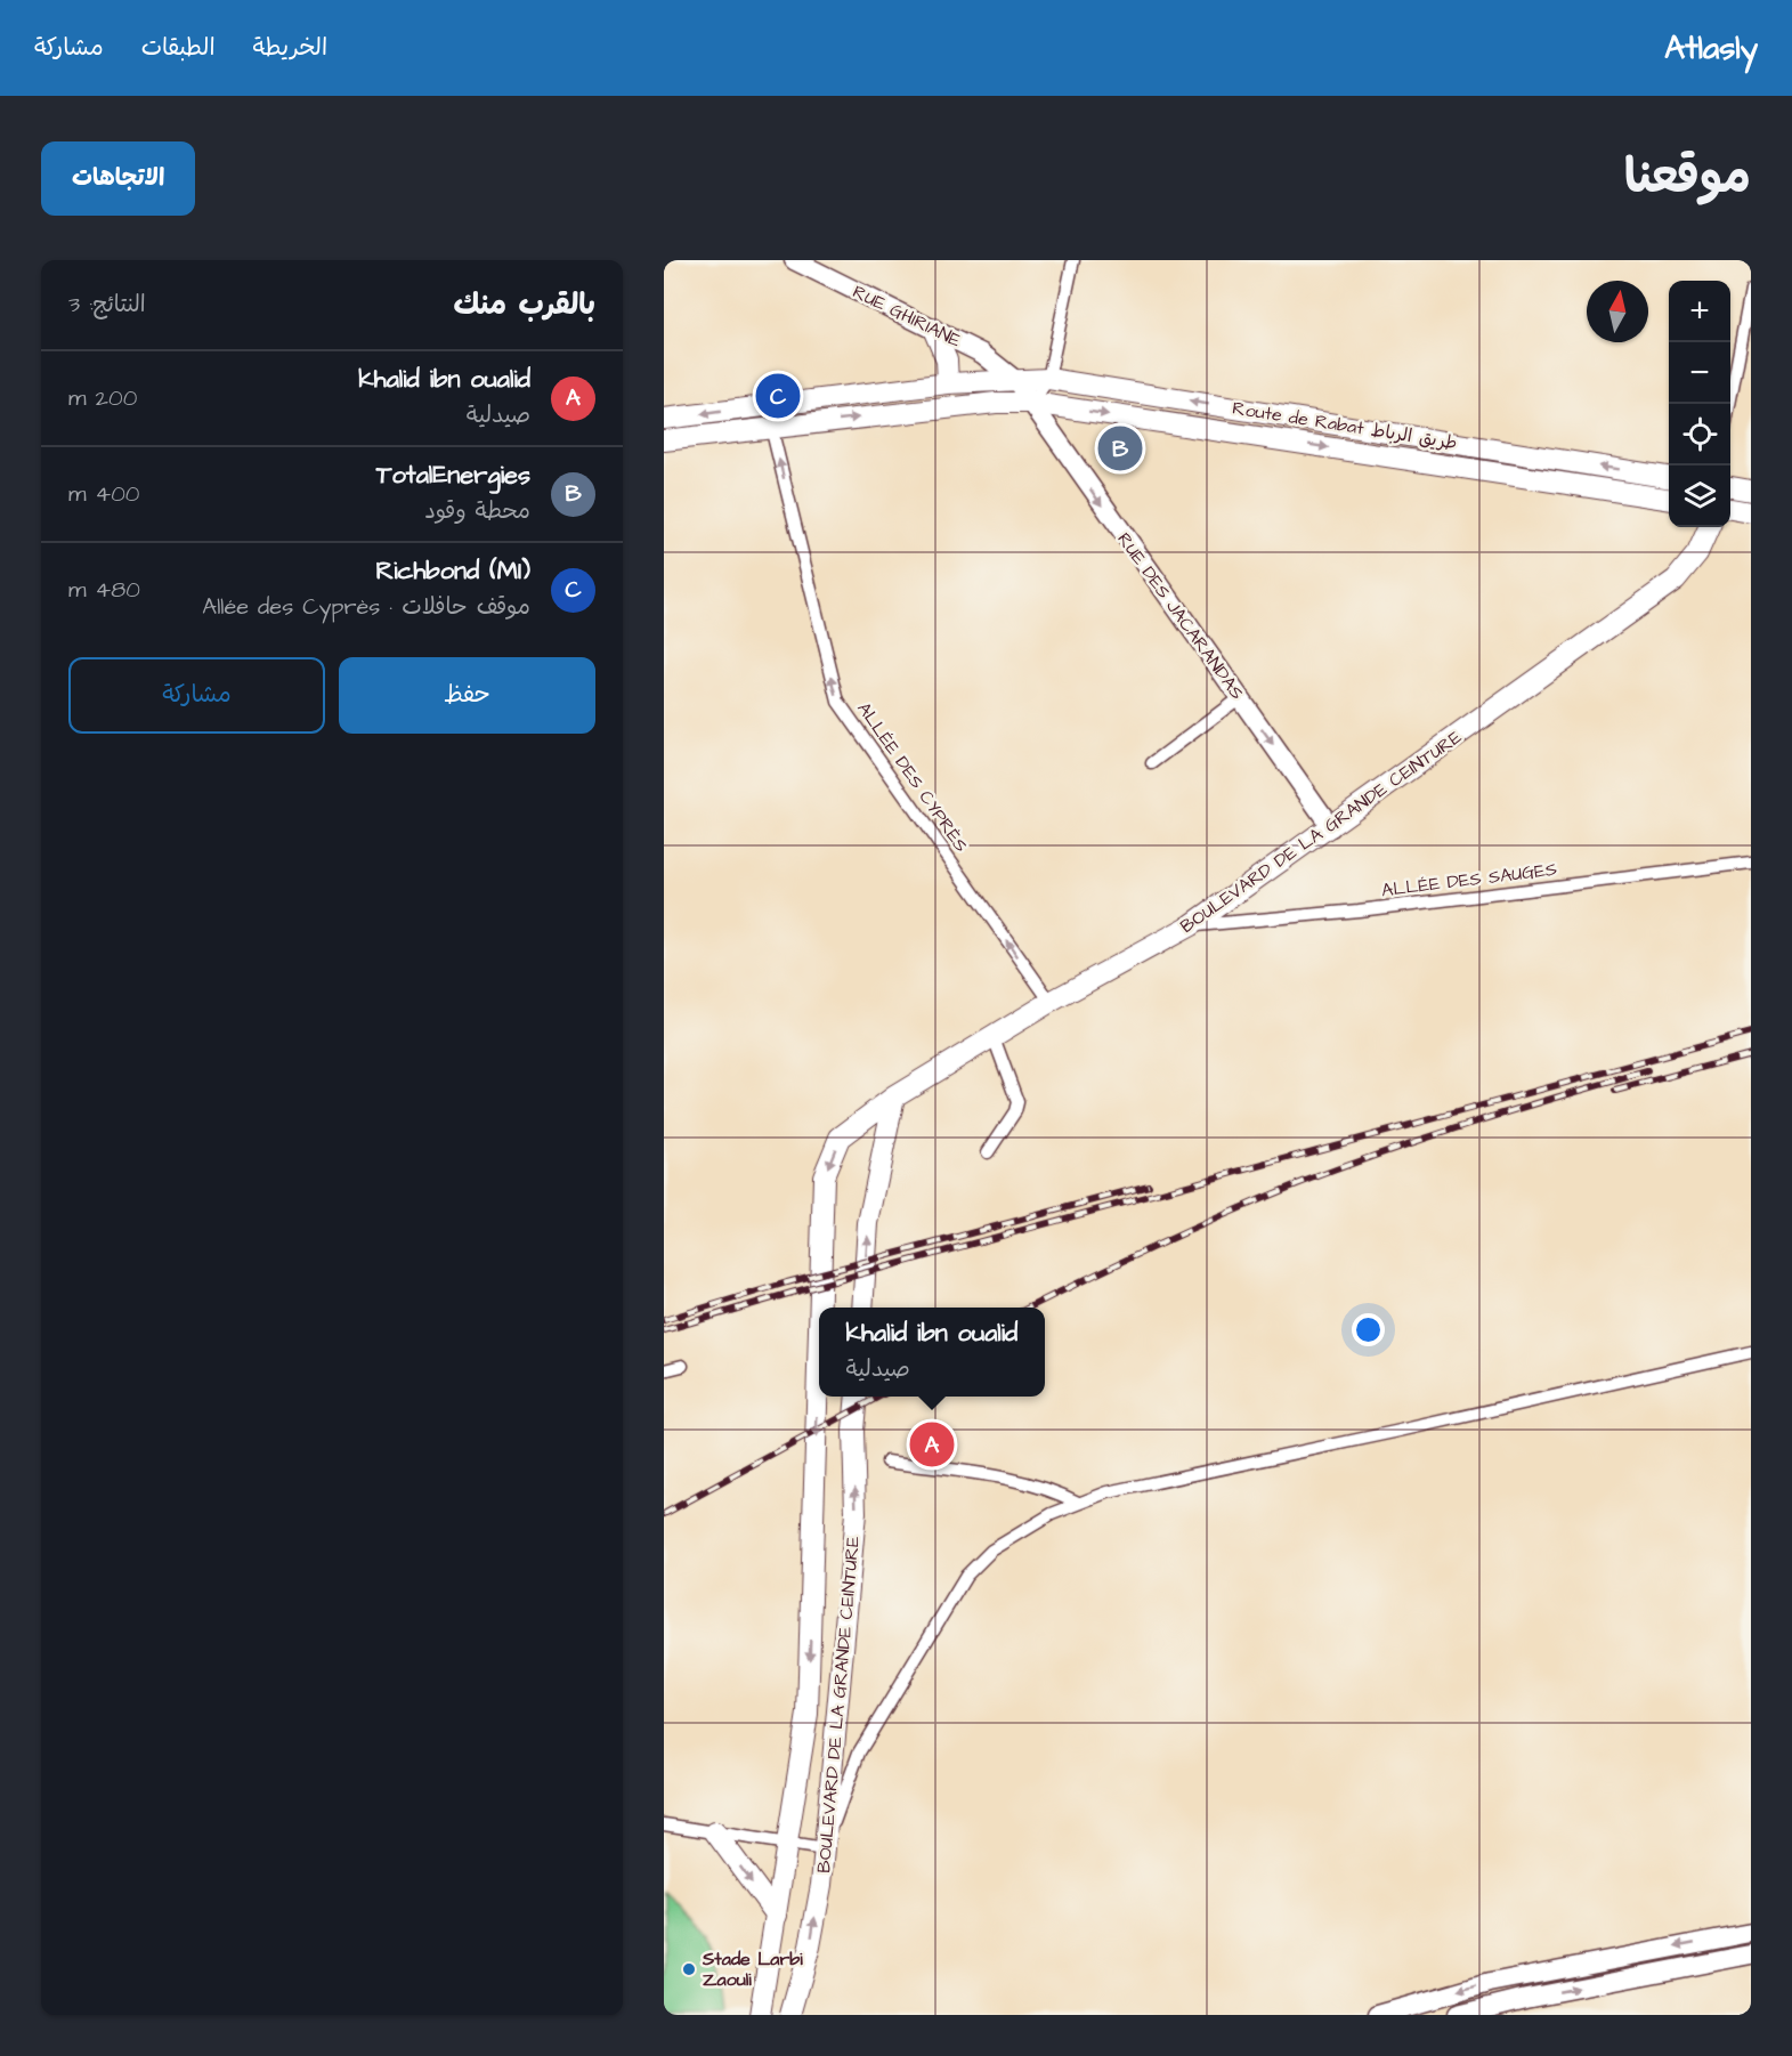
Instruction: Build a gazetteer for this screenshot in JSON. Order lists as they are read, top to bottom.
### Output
{
  "streets": {
    "main road": ["Route de Rabat طريق الرباط", "BOULEVARD DE LA GRANDE CEINTURE"],
    "street": [
      "RUE GHIRIANE",
      "RUE DES JACARANDAS",
      "ALLÉE DES CYPRÈS",
      "ALLÉE DES SAUGES"
    ]
  },
  "crossings": [
    ["RUE GHIRIANE", "Route de Rabat طريق الرباط"],
    ["RUE GHIRIANE", "RUE DES JACARANDAS"],
    ["Route de Rabat طريق الرباط", "RUE DES JACARANDAS"],
    ["Route de Rabat طريق الرباط", "ALLÉE DES CYPRÈS"],
    ["RUE DES JACARANDAS", "BOULEVARD DE LA GRANDE CEINTURE"],
    ["ALLÉE DES CYPRÈS", "BOULEVARD DE LA GRANDE CEINTURE"],
    ["BOULEVARD DE LA GRANDE CEINTURE", "ALLÉE DES SAUGES"]
  ],
  "one_way": ["RUE DES JACARANDAS", "ALLÉE DES CYPRÈS"],
  "places": ["Stade Larbi Zaouli"],
  "north": "top",
  "page": {
    "header": "Atlasly",
    "nav": ["الخريطة", "الطبقات", "مشاركة"],
    "title": "موقعنا",
    "buttons": [
      "الاتجاهات",
      ["حفظ", "مشاركة"]
    ],
    "heading": ["بالقرب منك", "النتائج: 3"],
    "map_buttons": ["+", "−"],
    "list": [
      {
        "mark": "A",
        "name": "khalid ibn oualid",
        "note": "صيدلية",
        "value": "200 m"
      },
      {
        "mark": "B",
        "name": "TotalEnergies",
        "note": "محطة وقود",
        "value": "400 m"
      },
      {
        "mark": "C",
        "name": "Richbond (MI)",
        "note": "موقف حافلات · Allée des Cyprès",
        "value": "480 m"
      }
    ],
    "pins": ["C", "B", "A"],
    "popup": ["khalid ibn oualid", "صيدلية"]
  }
}
